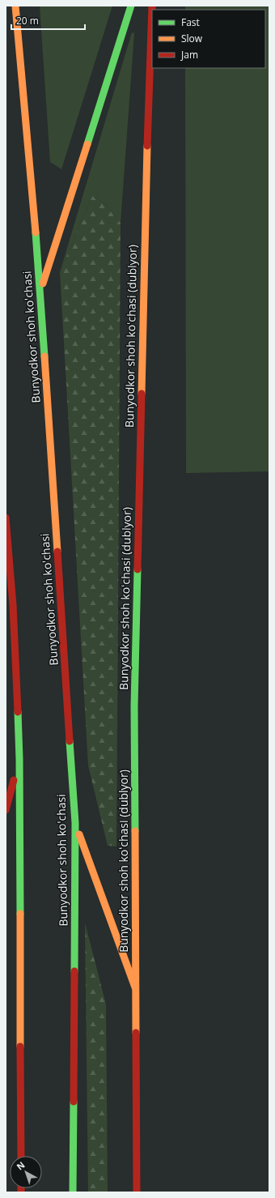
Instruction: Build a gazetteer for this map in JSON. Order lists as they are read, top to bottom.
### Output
{
  "streets": {
    "main road": ["Bunyodkor shoh koʻchasi (dublyor)", "Bunyodkor shoh ko'chasi"]
  },
  "legend": ["Fast", "Slow", "Jam"],
  "scale_bar": "20 m",
  "north": "top left"
}
